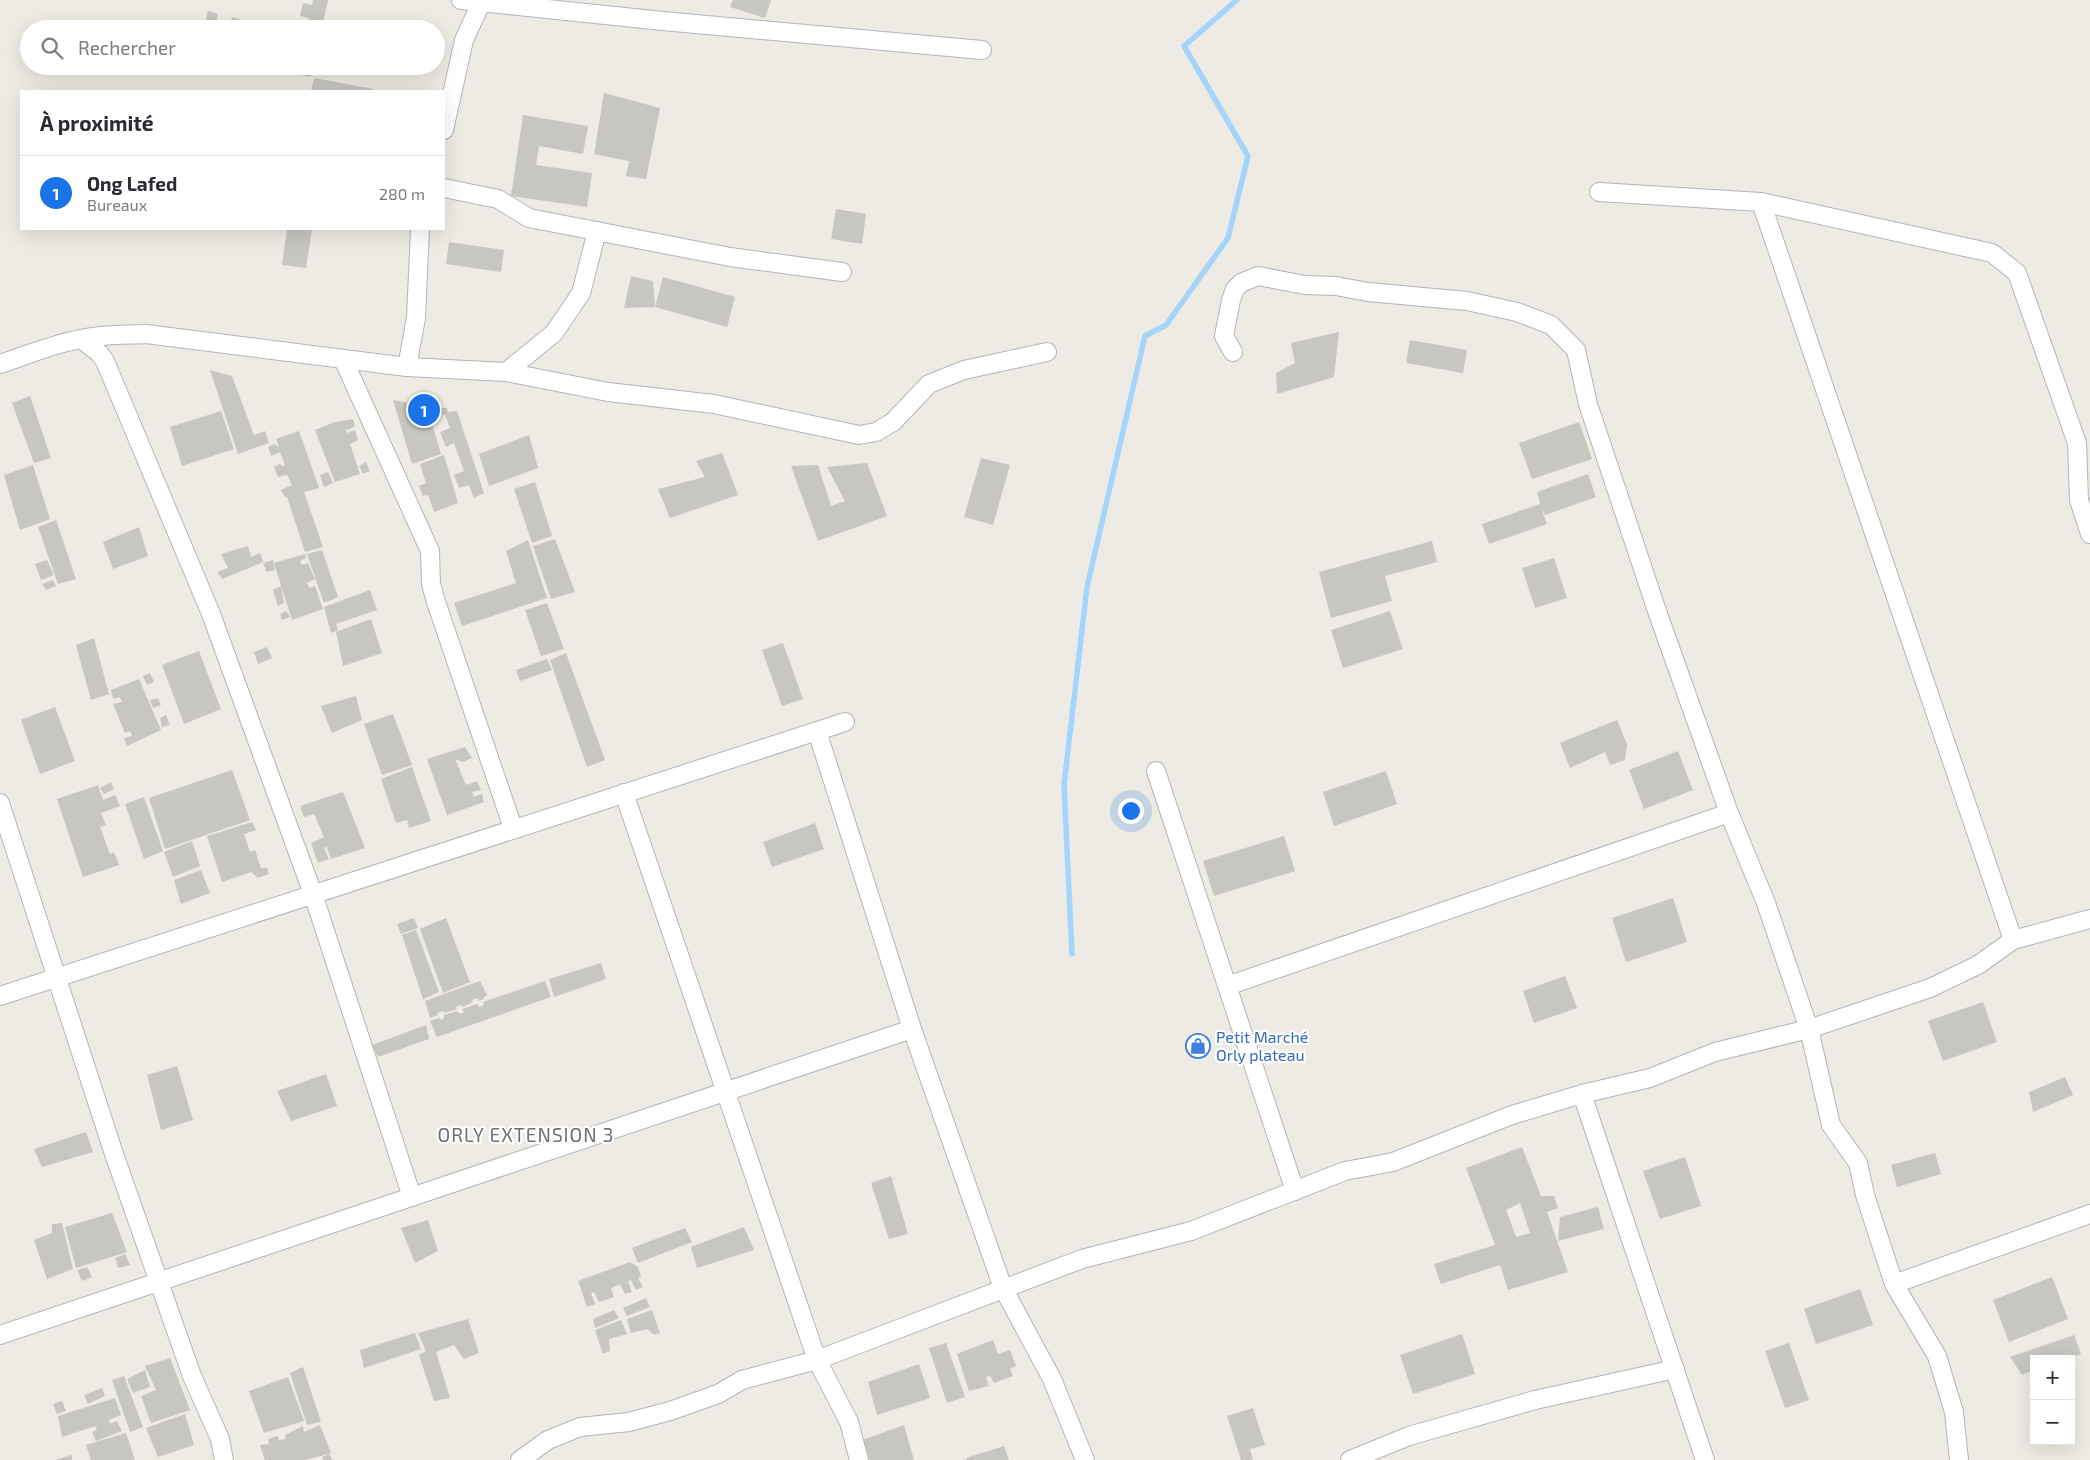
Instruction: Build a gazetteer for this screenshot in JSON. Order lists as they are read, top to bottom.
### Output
{
  "districts": ["ORLY EXTENSION 3"],
  "places": {
    "shop": ["Petit Marché Orly plateau"]
  },
  "page": {
    "search": "Rechercher",
    "heading": "À proximité",
    "list": [
      {
        "mark": "1",
        "name": "Ong Lafed",
        "note": "Bureaux",
        "value": "280 m"
      }
    ],
    "pins": "1",
    "map_buttons": ["+", "−"]
  }
}
